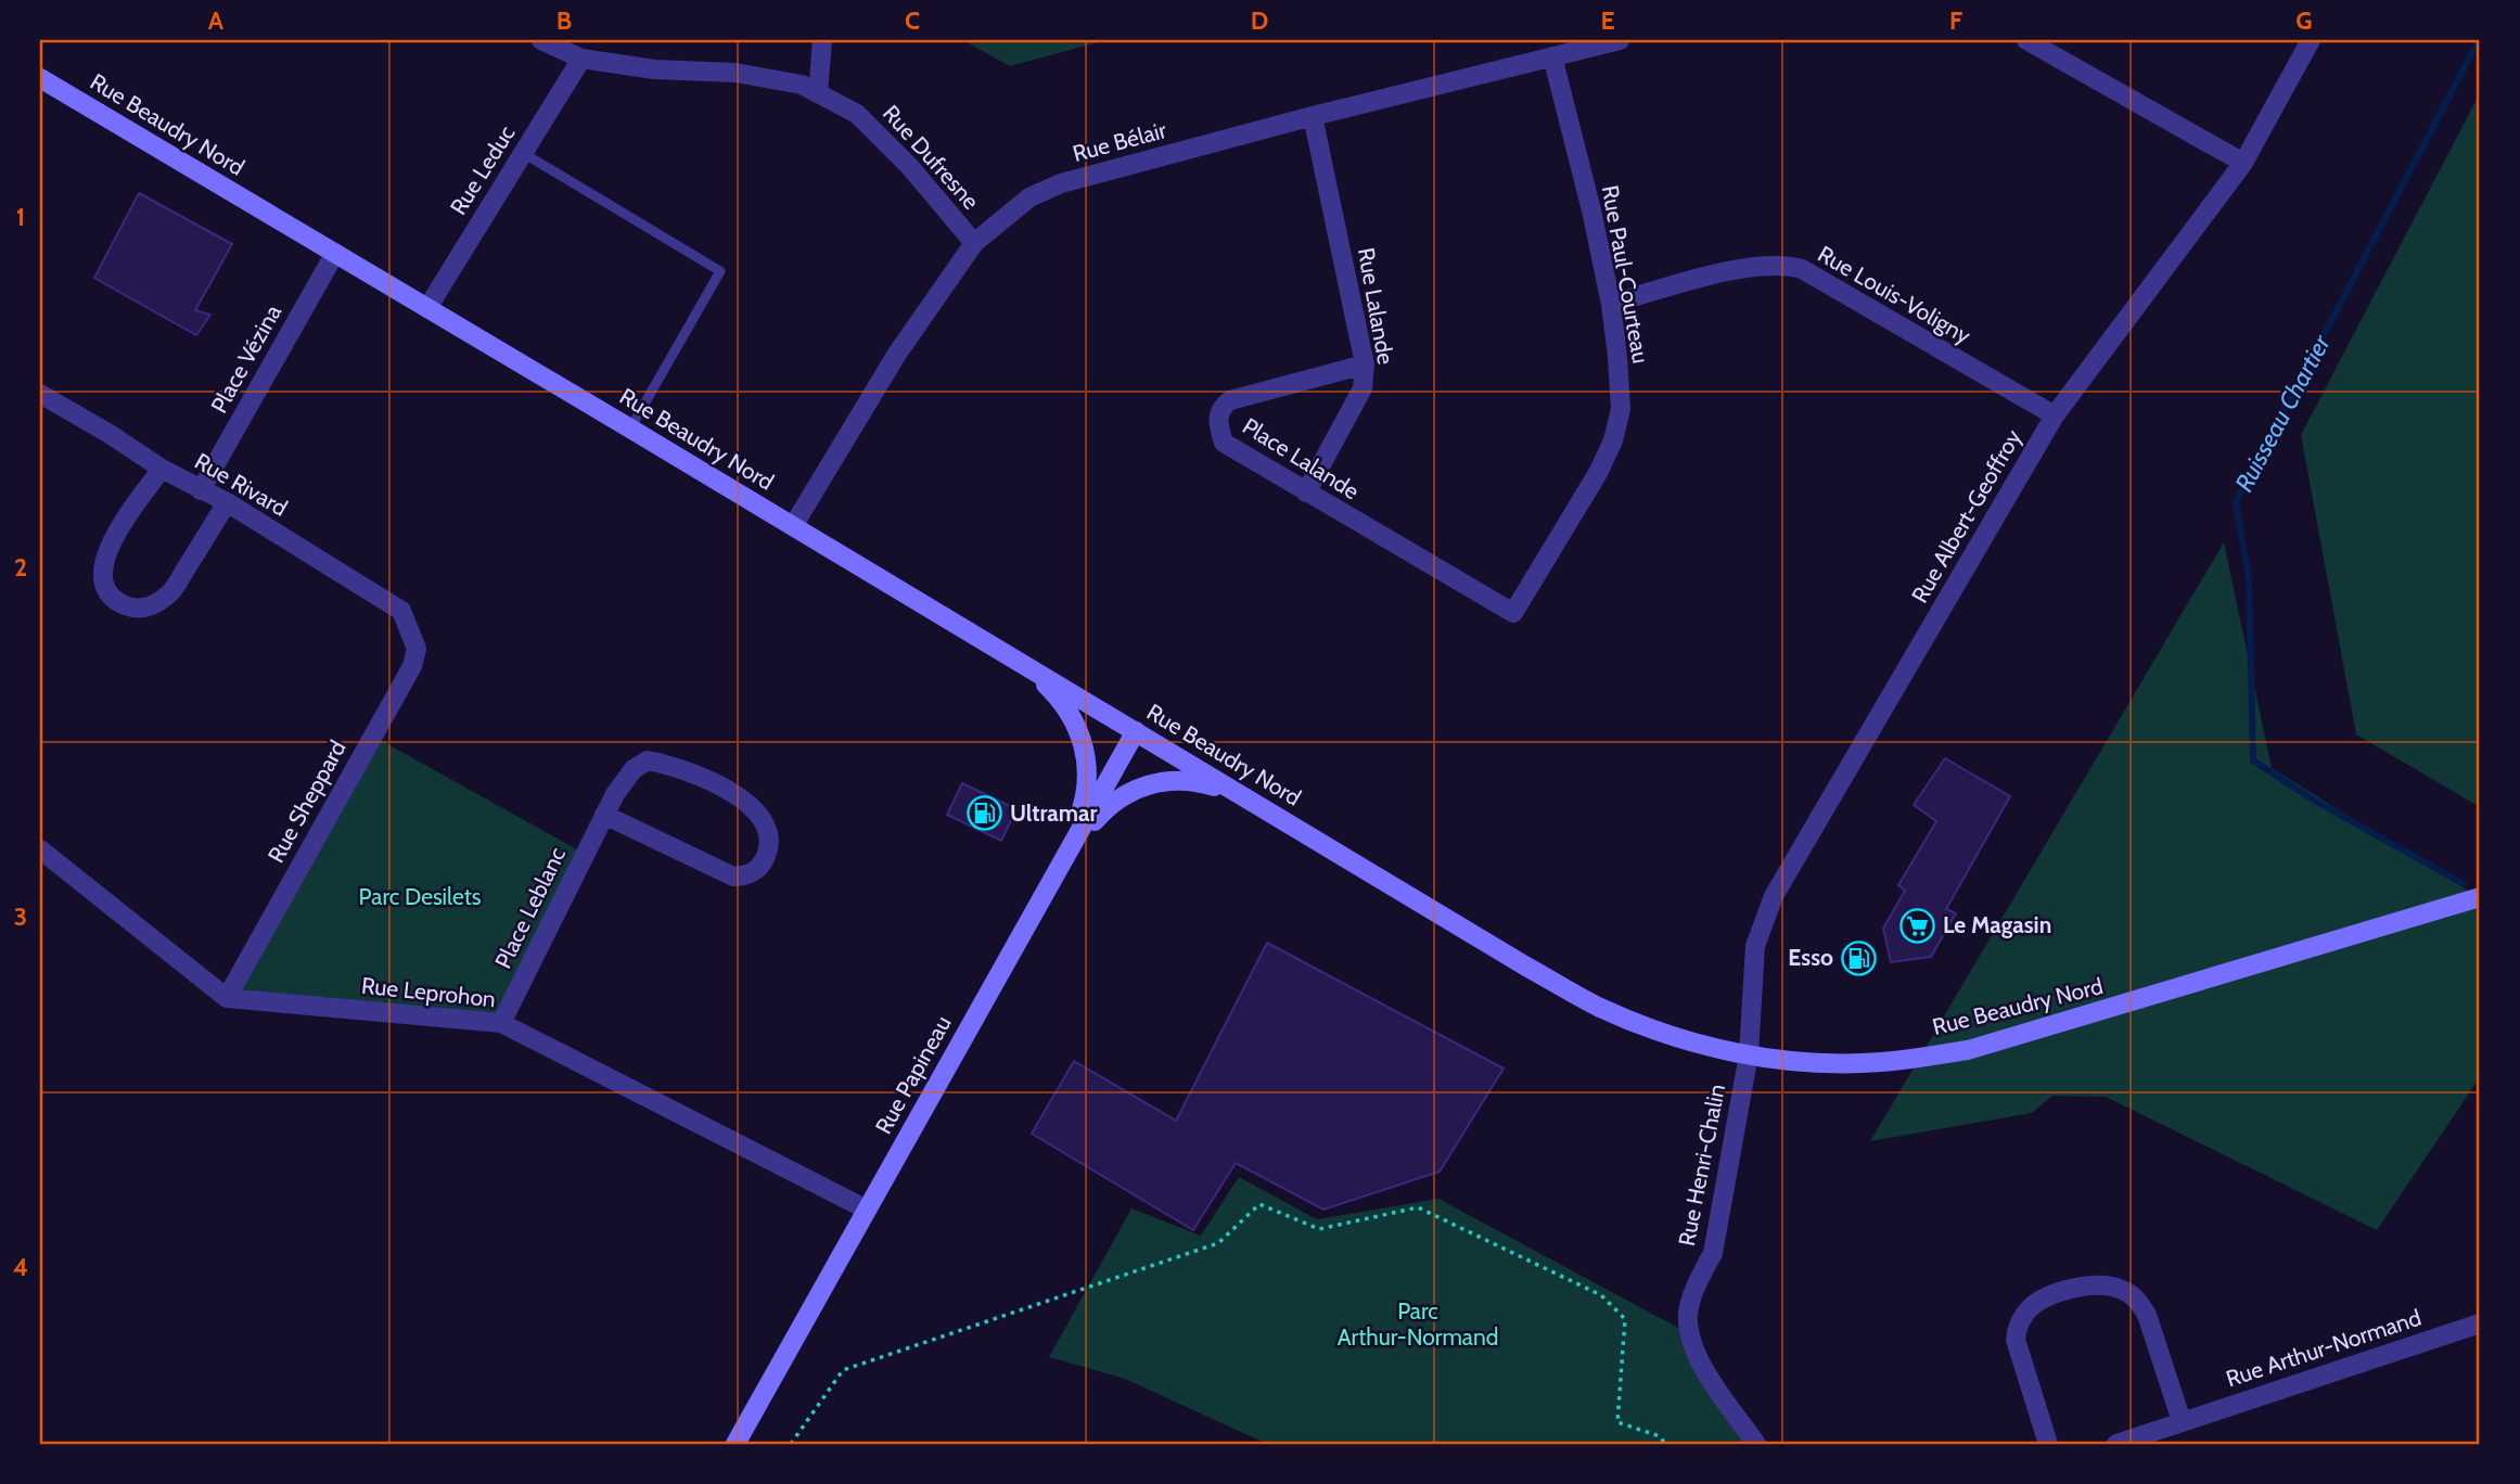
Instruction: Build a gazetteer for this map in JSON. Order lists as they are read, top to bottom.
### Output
{
  "streets": {
    "main road": ["Rue Beaudry Nord", "Rue Papineau"],
    "street": [
      "Rue Bélair",
      "Rue Dufresne",
      "Rue Leduc",
      "Rue Paul-Courteau",
      "Rue Louis-Voligny",
      "Rue Lalande",
      "Place Vézina",
      "Place Lalande",
      "Rue Rivard",
      "Rue Albert-Geoffroy",
      "Rue Sheppard",
      "Place Leblanc",
      "Rue Leprohon",
      "Rue Henri-Chalin",
      "Rue Arthur-Normand"
    ]
  },
  "crossings": [
    ["Rue Beaudry Nord", "Rue Bélair"],
    ["Rue Beaudry Nord", "Rue Leduc"],
    ["Rue Beaudry Nord", "Place Vézina"],
    ["Rue Beaudry Nord", "Rue Albert-Geoffroy"],
    ["Rue Beaudry Nord", "Rue Papineau"],
    ["Rue Beaudry Nord", "Rue Henri-Chalin"],
    ["Rue Bélair", "Rue Dufresne"],
    ["Rue Bélair", "Rue Paul-Courteau"],
    ["Rue Bélair", "Rue Lalande"],
    ["Rue Dufresne", "Rue Leduc"],
    ["Rue Paul-Courteau", "Rue Louis-Voligny"],
    ["Rue Paul-Courteau", "Place Lalande"],
    ["Rue Louis-Voligny", "Rue Albert-Geoffroy"],
    ["Rue Lalande", "Place Lalande"],
    ["Place Vézina", "Rue Rivard"],
    ["Rue Rivard", "Rue Sheppard"],
    ["Rue Albert-Geoffroy", "Rue Henri-Chalin"],
    ["Rue Sheppard", "Rue Leprohon"],
    ["Place Leblanc", "Rue Leprohon"],
    ["Rue Leprohon", "Rue Papineau"]
  ],
  "water": ["Ruisseau Chartier"],
  "parks": ["Parc Desilets", "Parc Arthur-Normand"],
  "places": {
    "fuel station": ["Ultramar", "Esso"],
    "supermarket": ["Le Magasin"]
  },
  "grid": {
    "columns": [
      "A",
      "B",
      "C",
      "D",
      "E",
      "F",
      "G"
    ],
    "rows": [
      "1",
      "2",
      "3",
      "4"
    ]
  }
}
